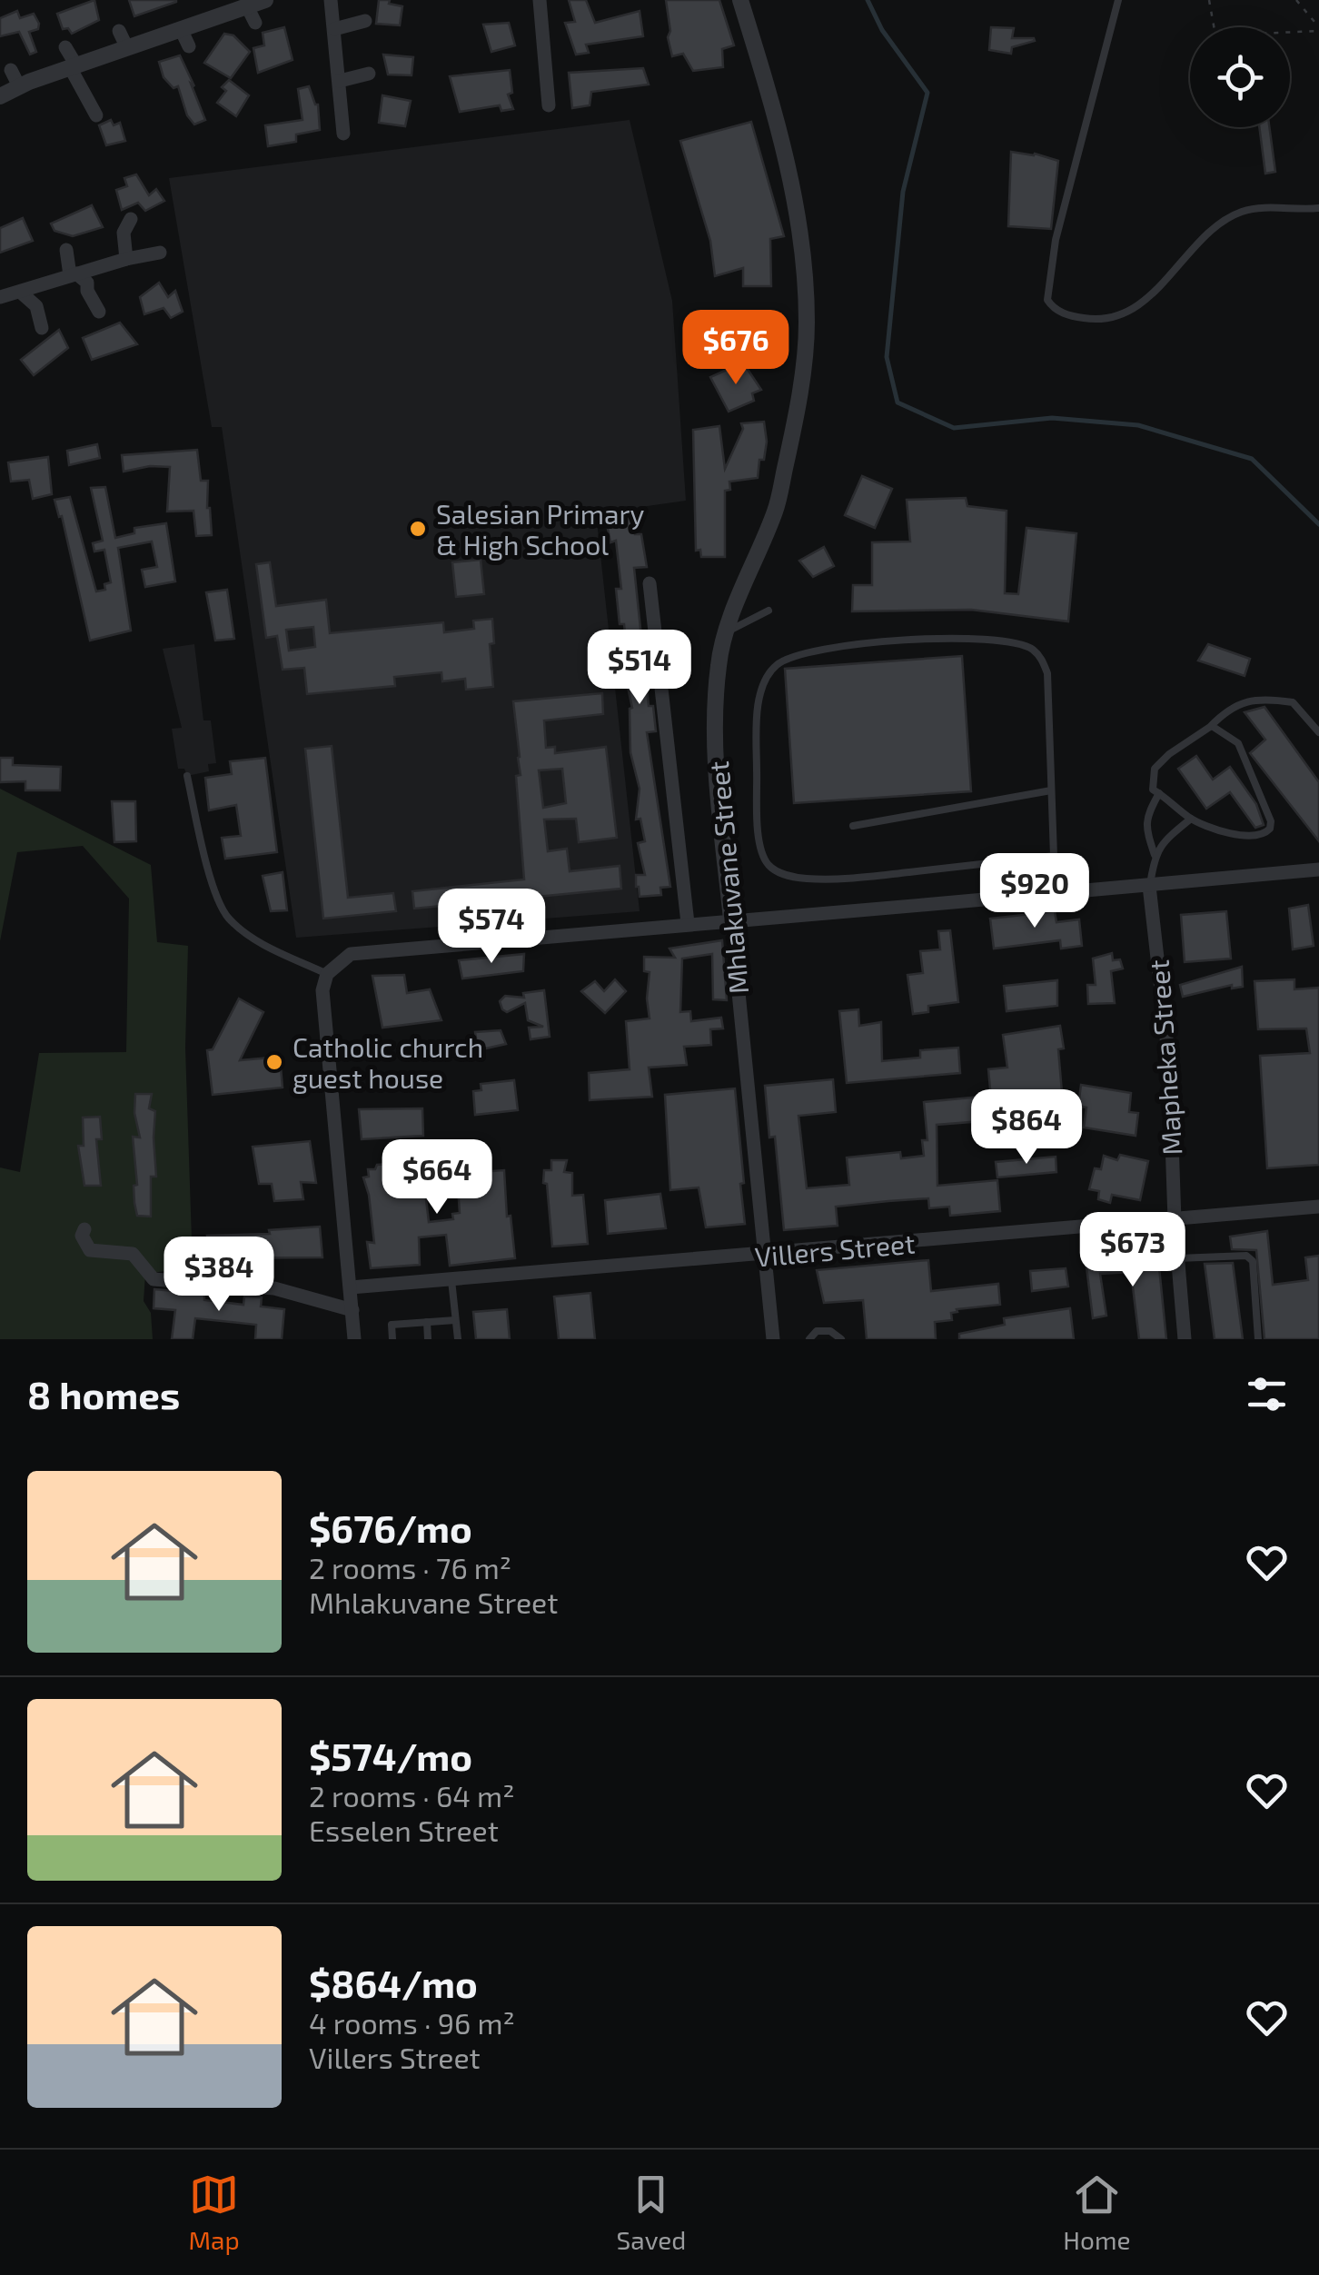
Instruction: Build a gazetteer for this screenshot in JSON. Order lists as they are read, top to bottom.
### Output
{
  "streets": {
    "street": ["Mhlakuvane Street", "Mapheka Street", "Villers Street"]
  },
  "crossings": [
    ["Mhlakuvane Street", "Villers Street"],
    ["Mapheka Street", "Villers Street"]
  ],
  "places": ["Salesian Primary & High School", "Catholic church guest house"],
  "page": {
    "price": [
      "$676",
      "$514",
      "$920",
      "$574",
      "$864",
      "$664",
      "$673",
      "$384"
    ],
    "heading": "8 homes",
    "list": [
      {
        "name": "$676/mo",
        "note": "2 rooms · 76 m² · Mhlakuvane Street"
      },
      {
        "name": "$574/mo",
        "note": "2 rooms · 64 m² · Esselen Street"
      },
      {
        "name": "$864/mo",
        "note": "4 rooms · 96 m² · Villers Street"
      }
    ],
    "tabs": ["Map", "Saved", "Home"]
  }
}
